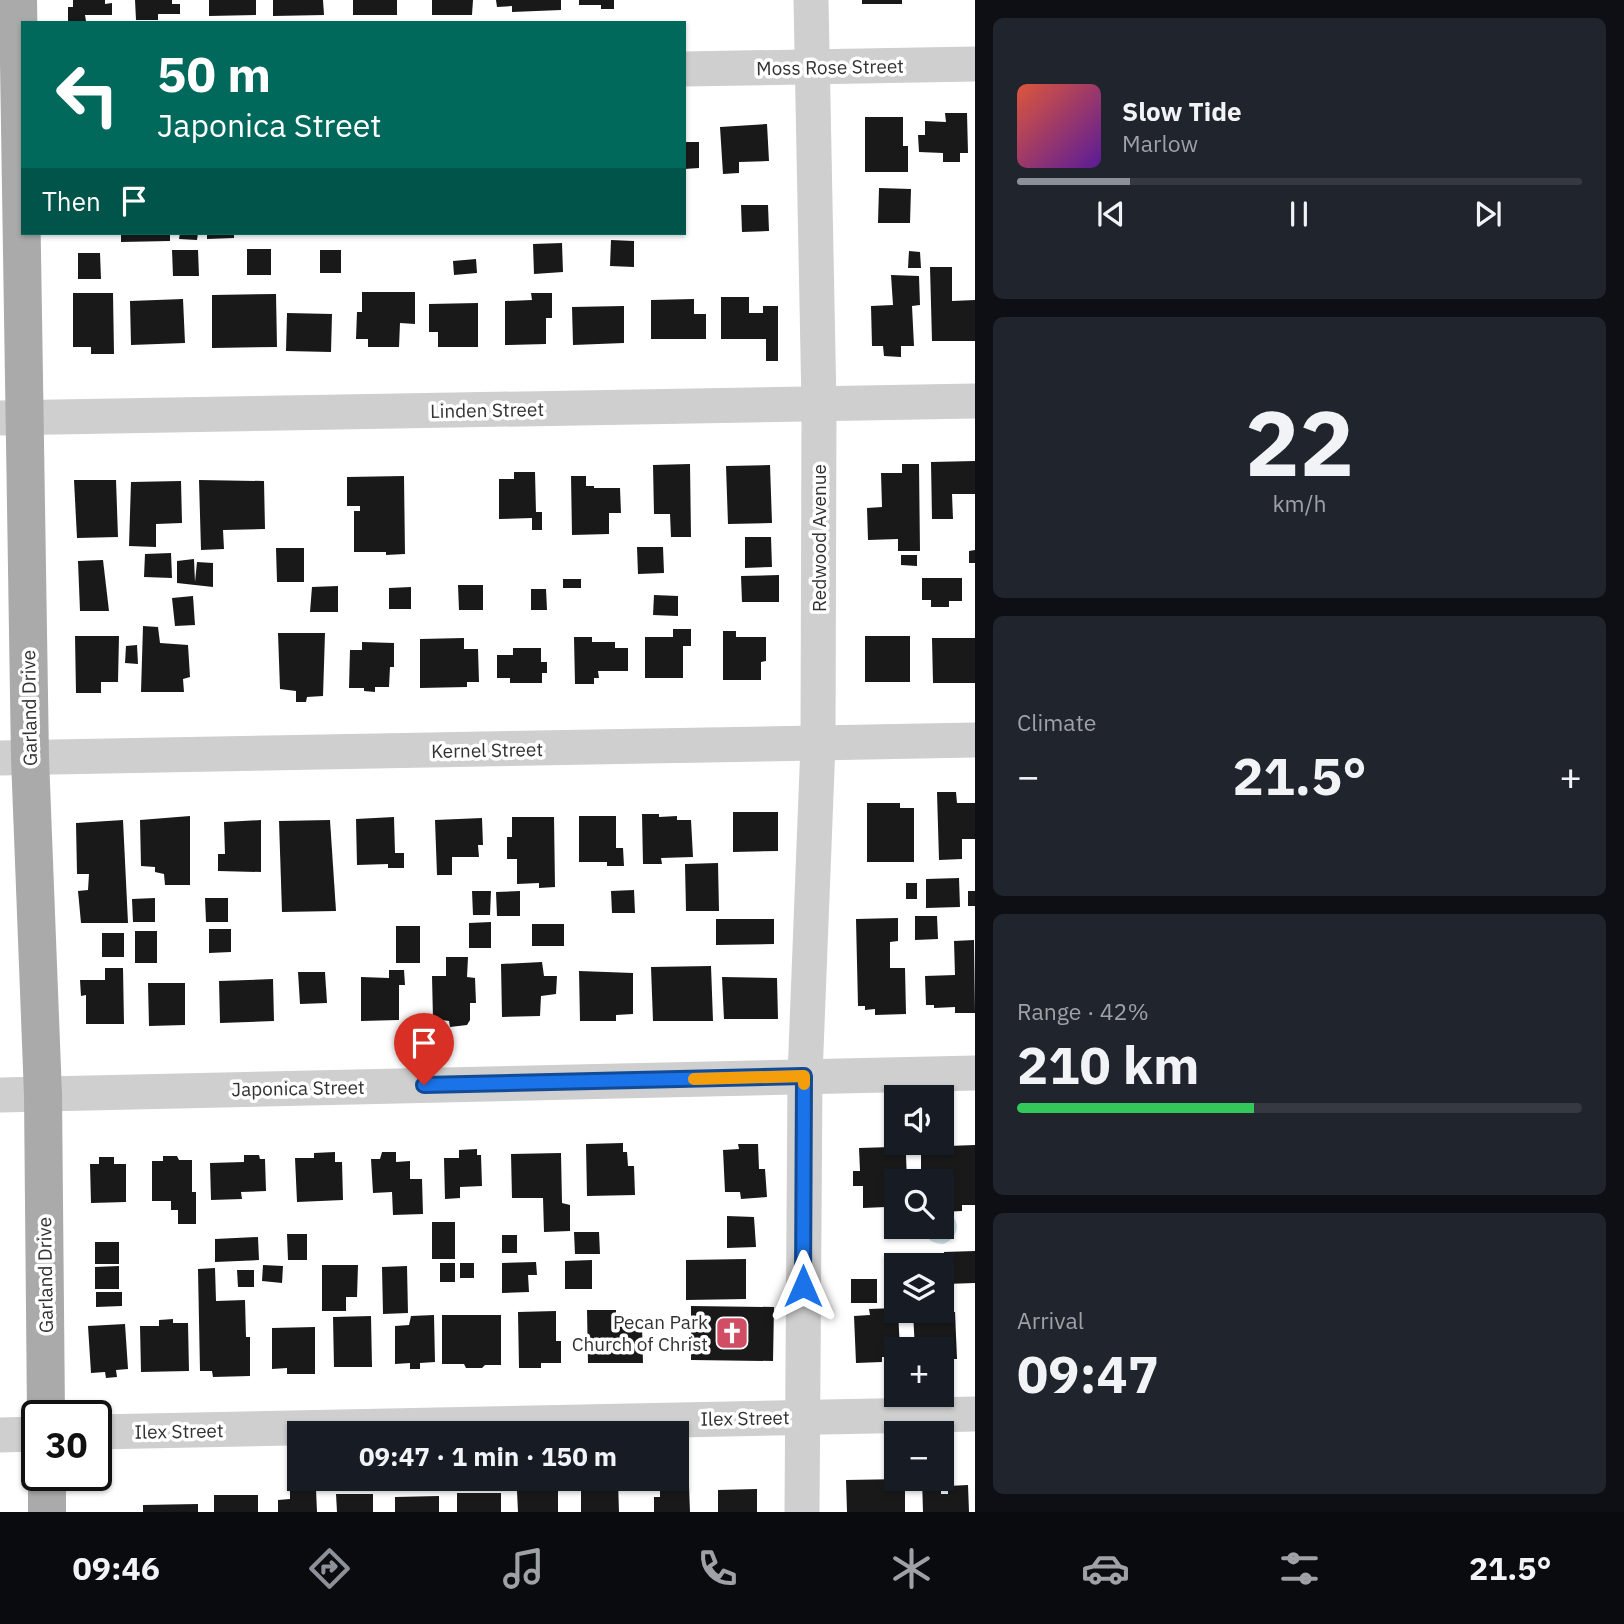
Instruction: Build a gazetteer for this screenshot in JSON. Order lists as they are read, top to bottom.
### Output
{
  "streets": {
    "main road": ["Garland Drive"],
    "street": [
      "Moss Rose Street",
      "Linden Street",
      "Redwood Avenue",
      "Kernel Street",
      "Japonica Street",
      "Ilex Street"
    ]
  },
  "crossings": [
    ["Moss Rose Street", "Redwood Avenue"],
    ["Linden Street", "Redwood Avenue"],
    ["Linden Street", "Garland Drive"],
    ["Redwood Avenue", "Kernel Street"],
    ["Redwood Avenue", "Japonica Street"],
    ["Redwood Avenue", "Ilex Street"],
    ["Garland Drive", "Kernel Street"],
    ["Garland Drive", "Japonica Street"]
  ],
  "places": {
    "church": ["Pecan Park Church of Christ"]
  },
  "page": {
    "turn": ["50 m", "Japonica Street"],
    "song": ["Slow Tide", "Marlow"],
    "then": "Then",
    "tile": [
      ["22", "km/h"],
      "Climate",
      ["Range · 42%", "210 km"],
      ["Arrival", "09:47"]
    ],
    "heat": ["−", "21.5°", "+"],
    "map_buttons": ["+", "−"],
    "limit": "30",
    "trip": "09:47 · 1 min · 150 m",
    "tabs": ["09:46", "21.5°"]
  }
}
